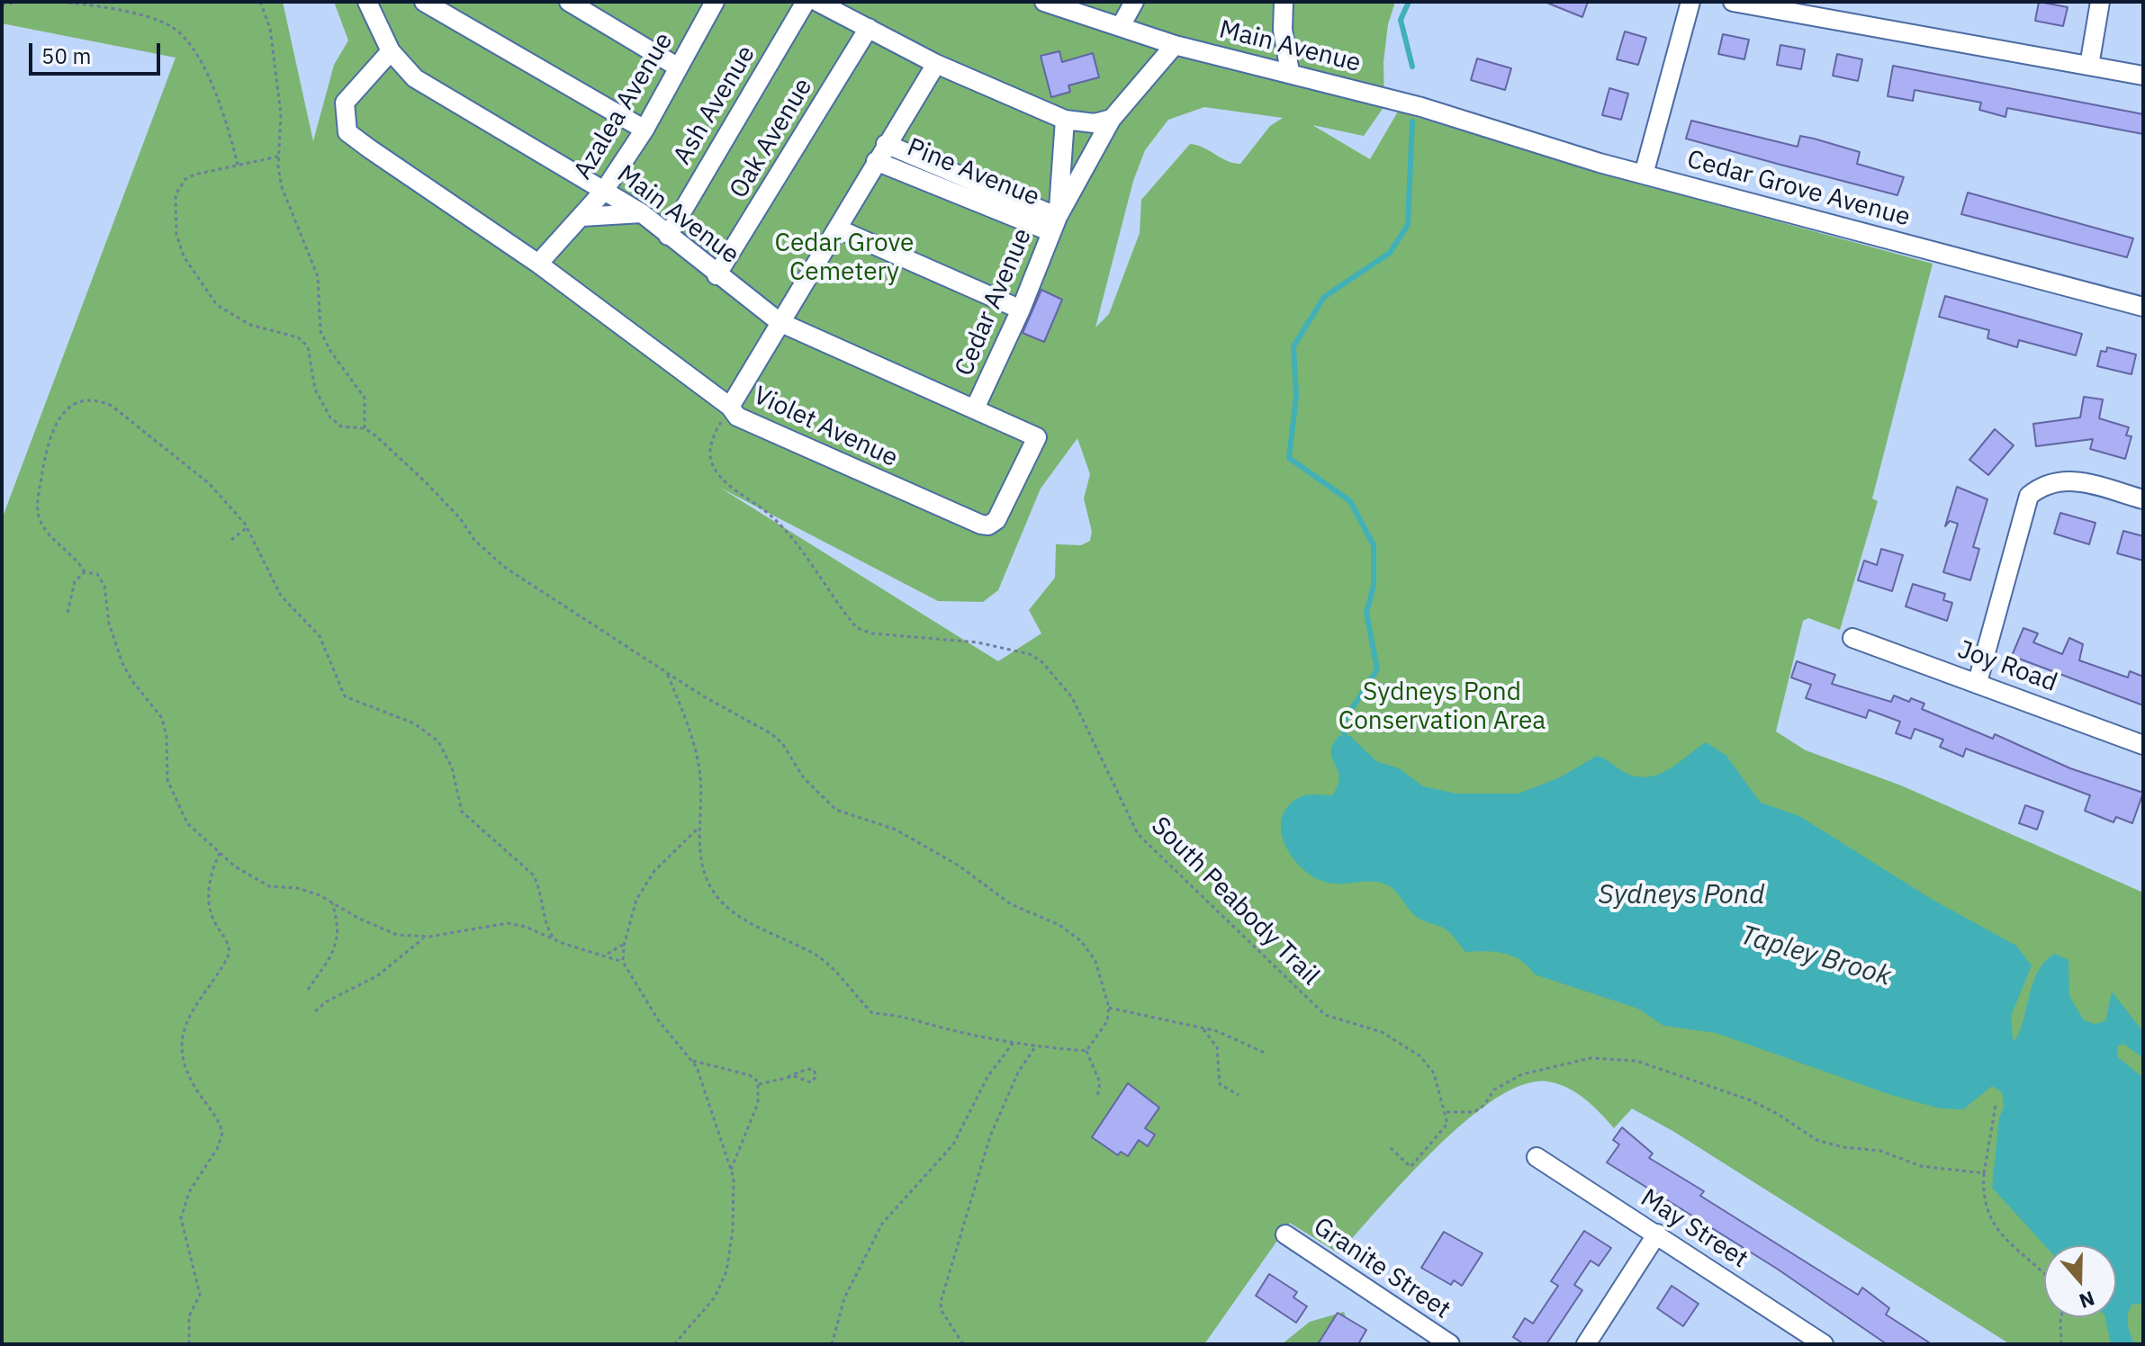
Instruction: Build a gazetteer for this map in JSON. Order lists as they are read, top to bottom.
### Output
{
  "streets": {
    "street": [
      "Main Avenue",
      "Ash Avenue",
      "Azalea Avenue",
      "Oak Avenue",
      "Pine Avenue",
      "Cedar Grove Avenue",
      "Cedar Avenue",
      "Violet Avenue",
      "Joy Road",
      "May Street",
      "Granite Street"
    ],
    "path": ["South Peabody Trail"]
  },
  "crossings": [
    ["Main Avenue", "Ash Avenue"],
    ["Main Avenue", "Azalea Avenue"],
    ["Main Avenue", "Oak Avenue"],
    ["Main Avenue", "Cedar Grove Avenue"],
    ["Main Avenue", "Cedar Avenue"],
    ["Main Avenue", "Violet Avenue"],
    ["Azalea Avenue", "Violet Avenue"],
    ["Pine Avenue", "Cedar Avenue"],
    ["Violet Avenue", "South Peabody Trail"]
  ],
  "water": ["Sydneys Pond", "Tapley Brook"],
  "parks": ["Cedar Grove Cemetery", "Sydneys Pond Conservation Area"],
  "scale_bar": "50 m",
  "north": "bottom"
}
